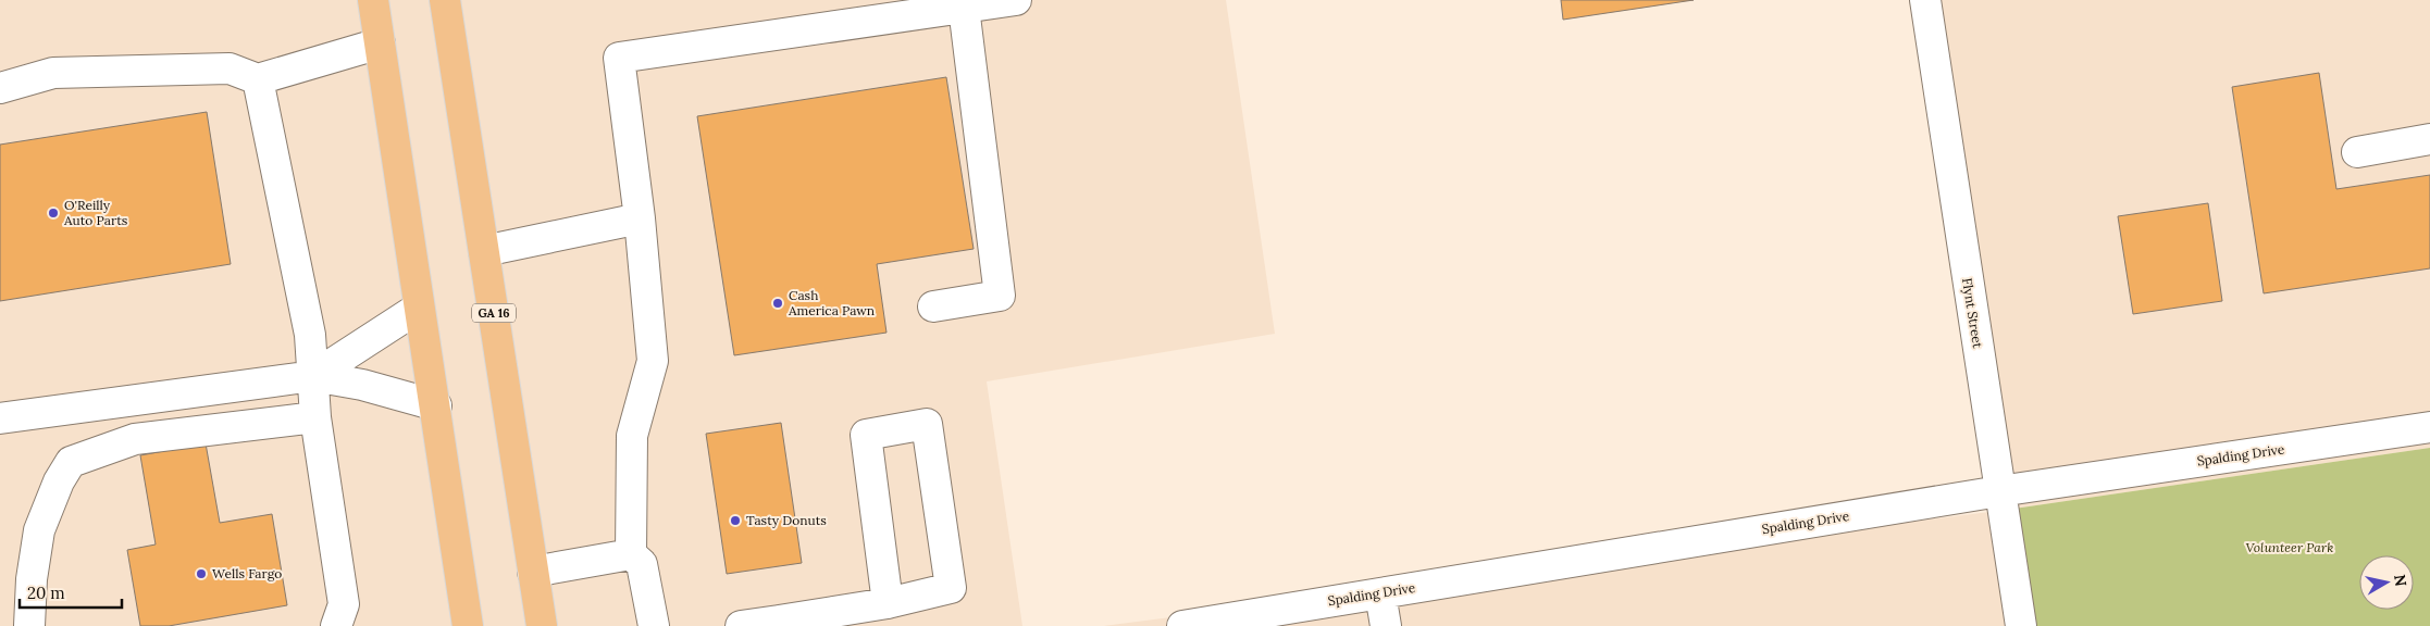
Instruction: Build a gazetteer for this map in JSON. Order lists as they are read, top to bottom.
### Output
{
  "streets": {
    "main road": ["GA 16"],
    "street": ["Flynt Street", "Spalding Drive"]
  },
  "crossings": [
    ["Flynt Street", "Spalding Drive"]
  ],
  "parks": ["Volunteer Park"],
  "places": [
    "O'Reilly Auto Parts",
    "Cash America Pawn",
    "Tasty Donuts",
    "Wells Fargo"
  ],
  "scale_bar": "20 m",
  "north": "right"
}
